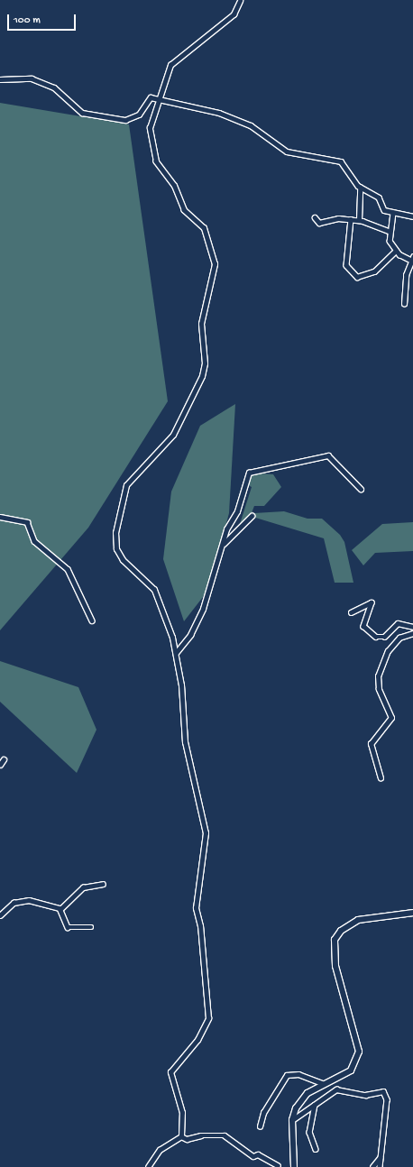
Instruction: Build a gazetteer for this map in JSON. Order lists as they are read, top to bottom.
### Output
{
  "scale_bar": "100 m"
}
